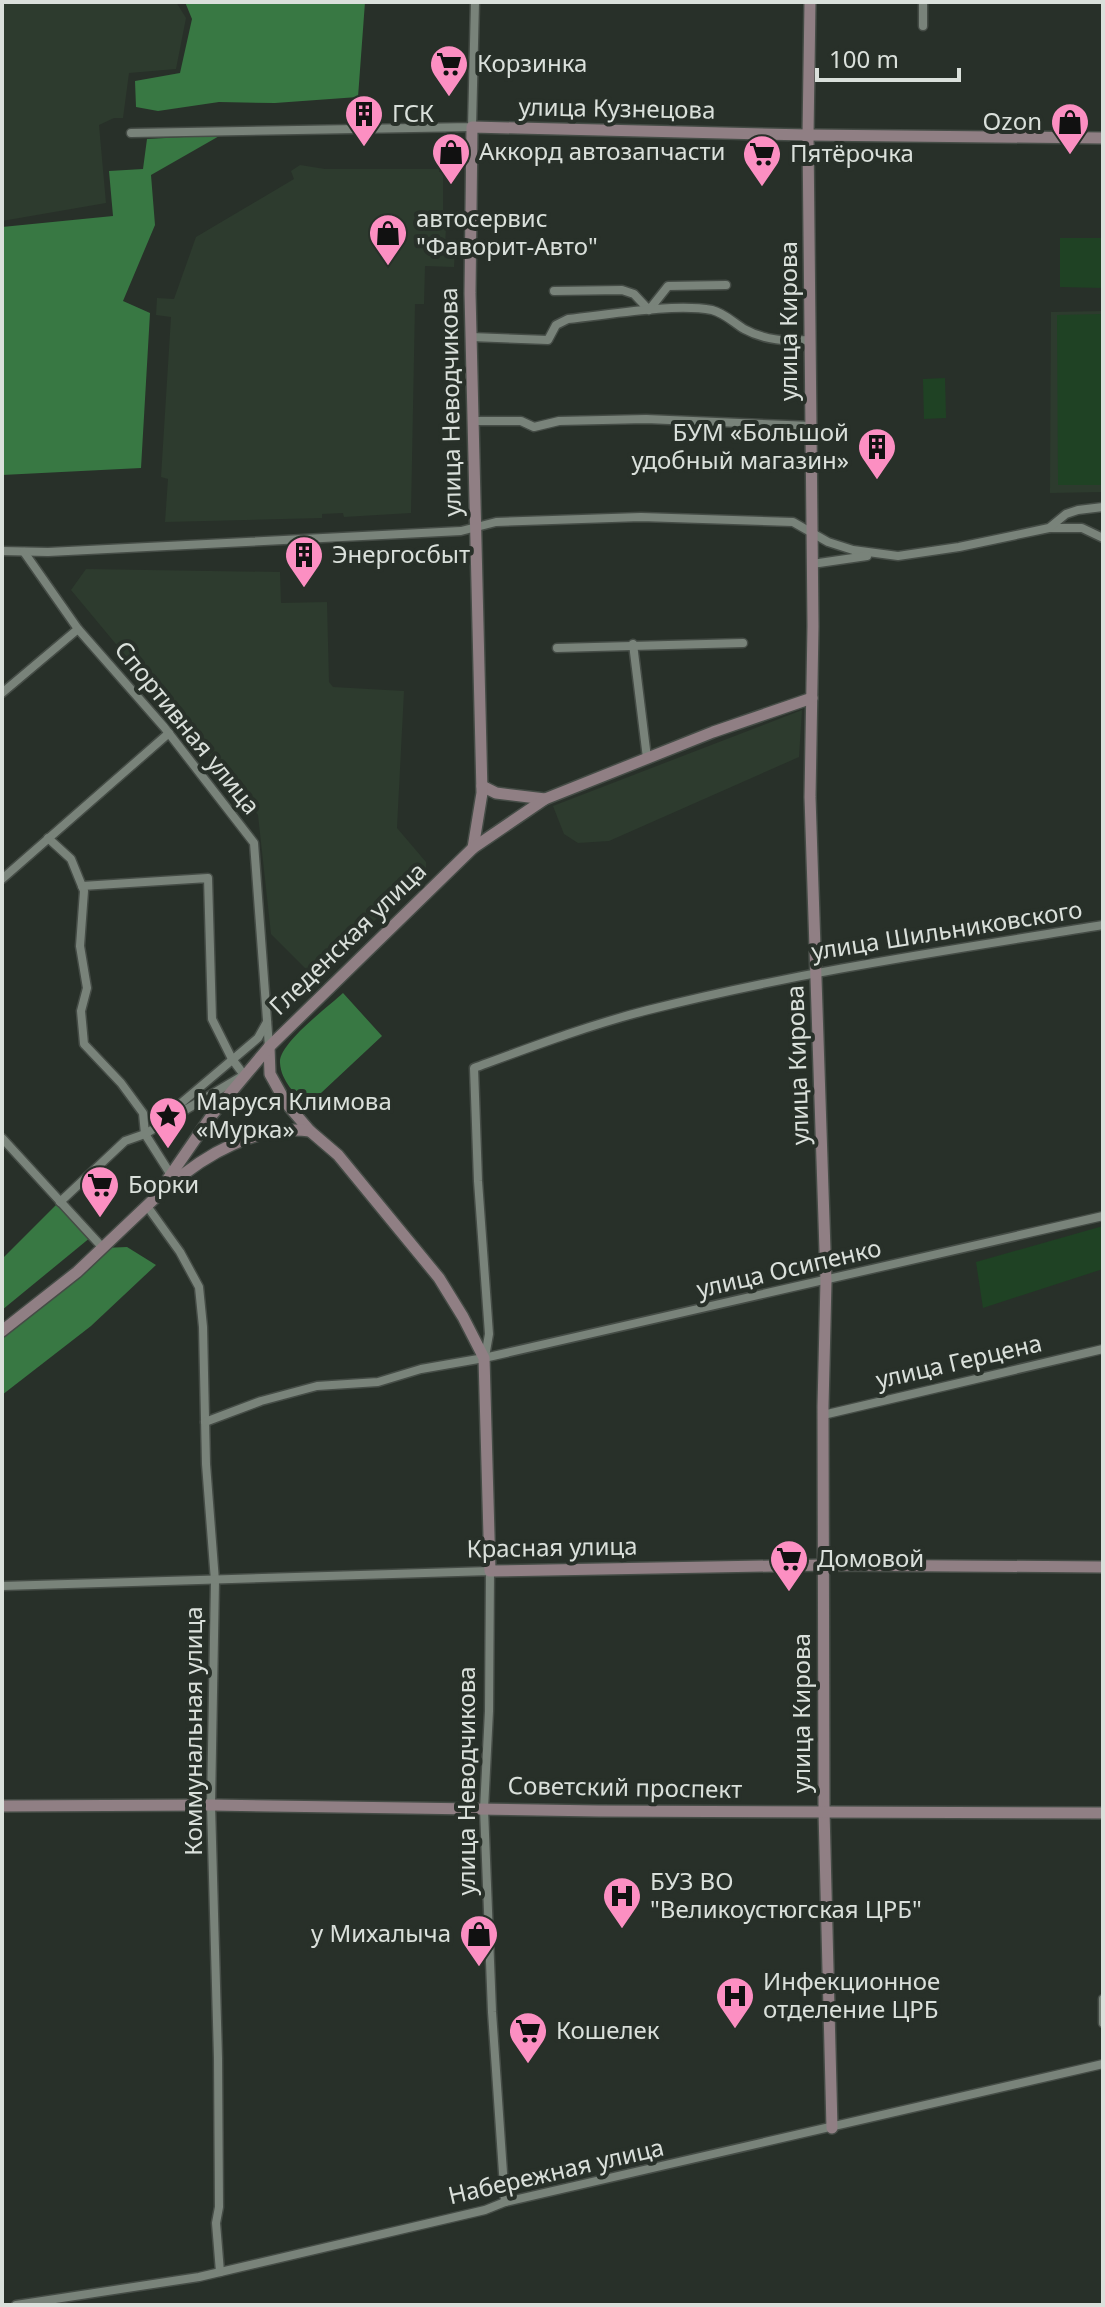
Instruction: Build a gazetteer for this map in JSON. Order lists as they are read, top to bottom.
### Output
{
  "streets": {
    "main road": [
      "улица Кузнецова",
      "улица Кирова",
      "улица Неводчикова",
      "Гледенская улица",
      "Красная улица",
      "Советский проспект"
    ],
    "street": [
      "Спортивная улица",
      "улица Шильниковского",
      "улица Осипенко",
      "улица Герцена",
      "Коммунальная улица",
      "Набережная улица"
    ]
  },
  "crossings": [
    ["улица Кузнецова", "улица Кирова"],
    ["улица Кузнецова", "улица Неводчикова"],
    ["улица Кирова", "улица Шильниковского"],
    ["улица Кирова", "Гледенская улица"],
    ["улица Кирова", "улица Осипенко"],
    ["улица Кирова", "улица Герцена"],
    ["улица Кирова", "Красная улица"],
    ["улица Кирова", "Советский проспект"],
    ["улица Кирова", "Набережная улица"],
    ["улица Неводчикова", "Спортивная улица"],
    ["улица Неводчикова", "улица Шильниковского"],
    ["улица Неводчикова", "Гледенская улица"],
    ["улица Неводчикова", "улица Осипенко"],
    ["улица Неводчикова", "Красная улица"],
    ["улица Неводчикова", "Советский проспект"],
    ["улица Неводчикова", "Набережная улица"],
    ["Спортивная улица", "Гледенская улица"],
    ["Гледенская улица", "Коммунальная улица"],
    ["улица Осипенко", "Коммунальная улица"],
    ["Красная улица", "Коммунальная улица"],
    ["Коммунальная улица", "Советский проспект"],
    ["Коммунальная улица", "Набережная улица"]
  ],
  "places": {
    "supermarket": [
      "Корзинка",
      "Пятёрочка",
      "Борки",
      "Домовой",
      "Кошелек"
    ],
    "building": ["ГСК", "БУМ «Большой удобный магазин»", "Энергосбыт"],
    "shop": [
      "Ozon",
      "Аккорд автозапчасти",
      "автосервис \"Фаворит-Авто\"",
      "у Михалыча"
    ],
    "place": ["Маруся Климова «Мурка»"],
    "hospital": ["БУЗ ВО \"Великоустюгская ЦРБ\"", "Инфекционное отделение ЦРБ"]
  },
  "scale_bar": "100 m"
}
